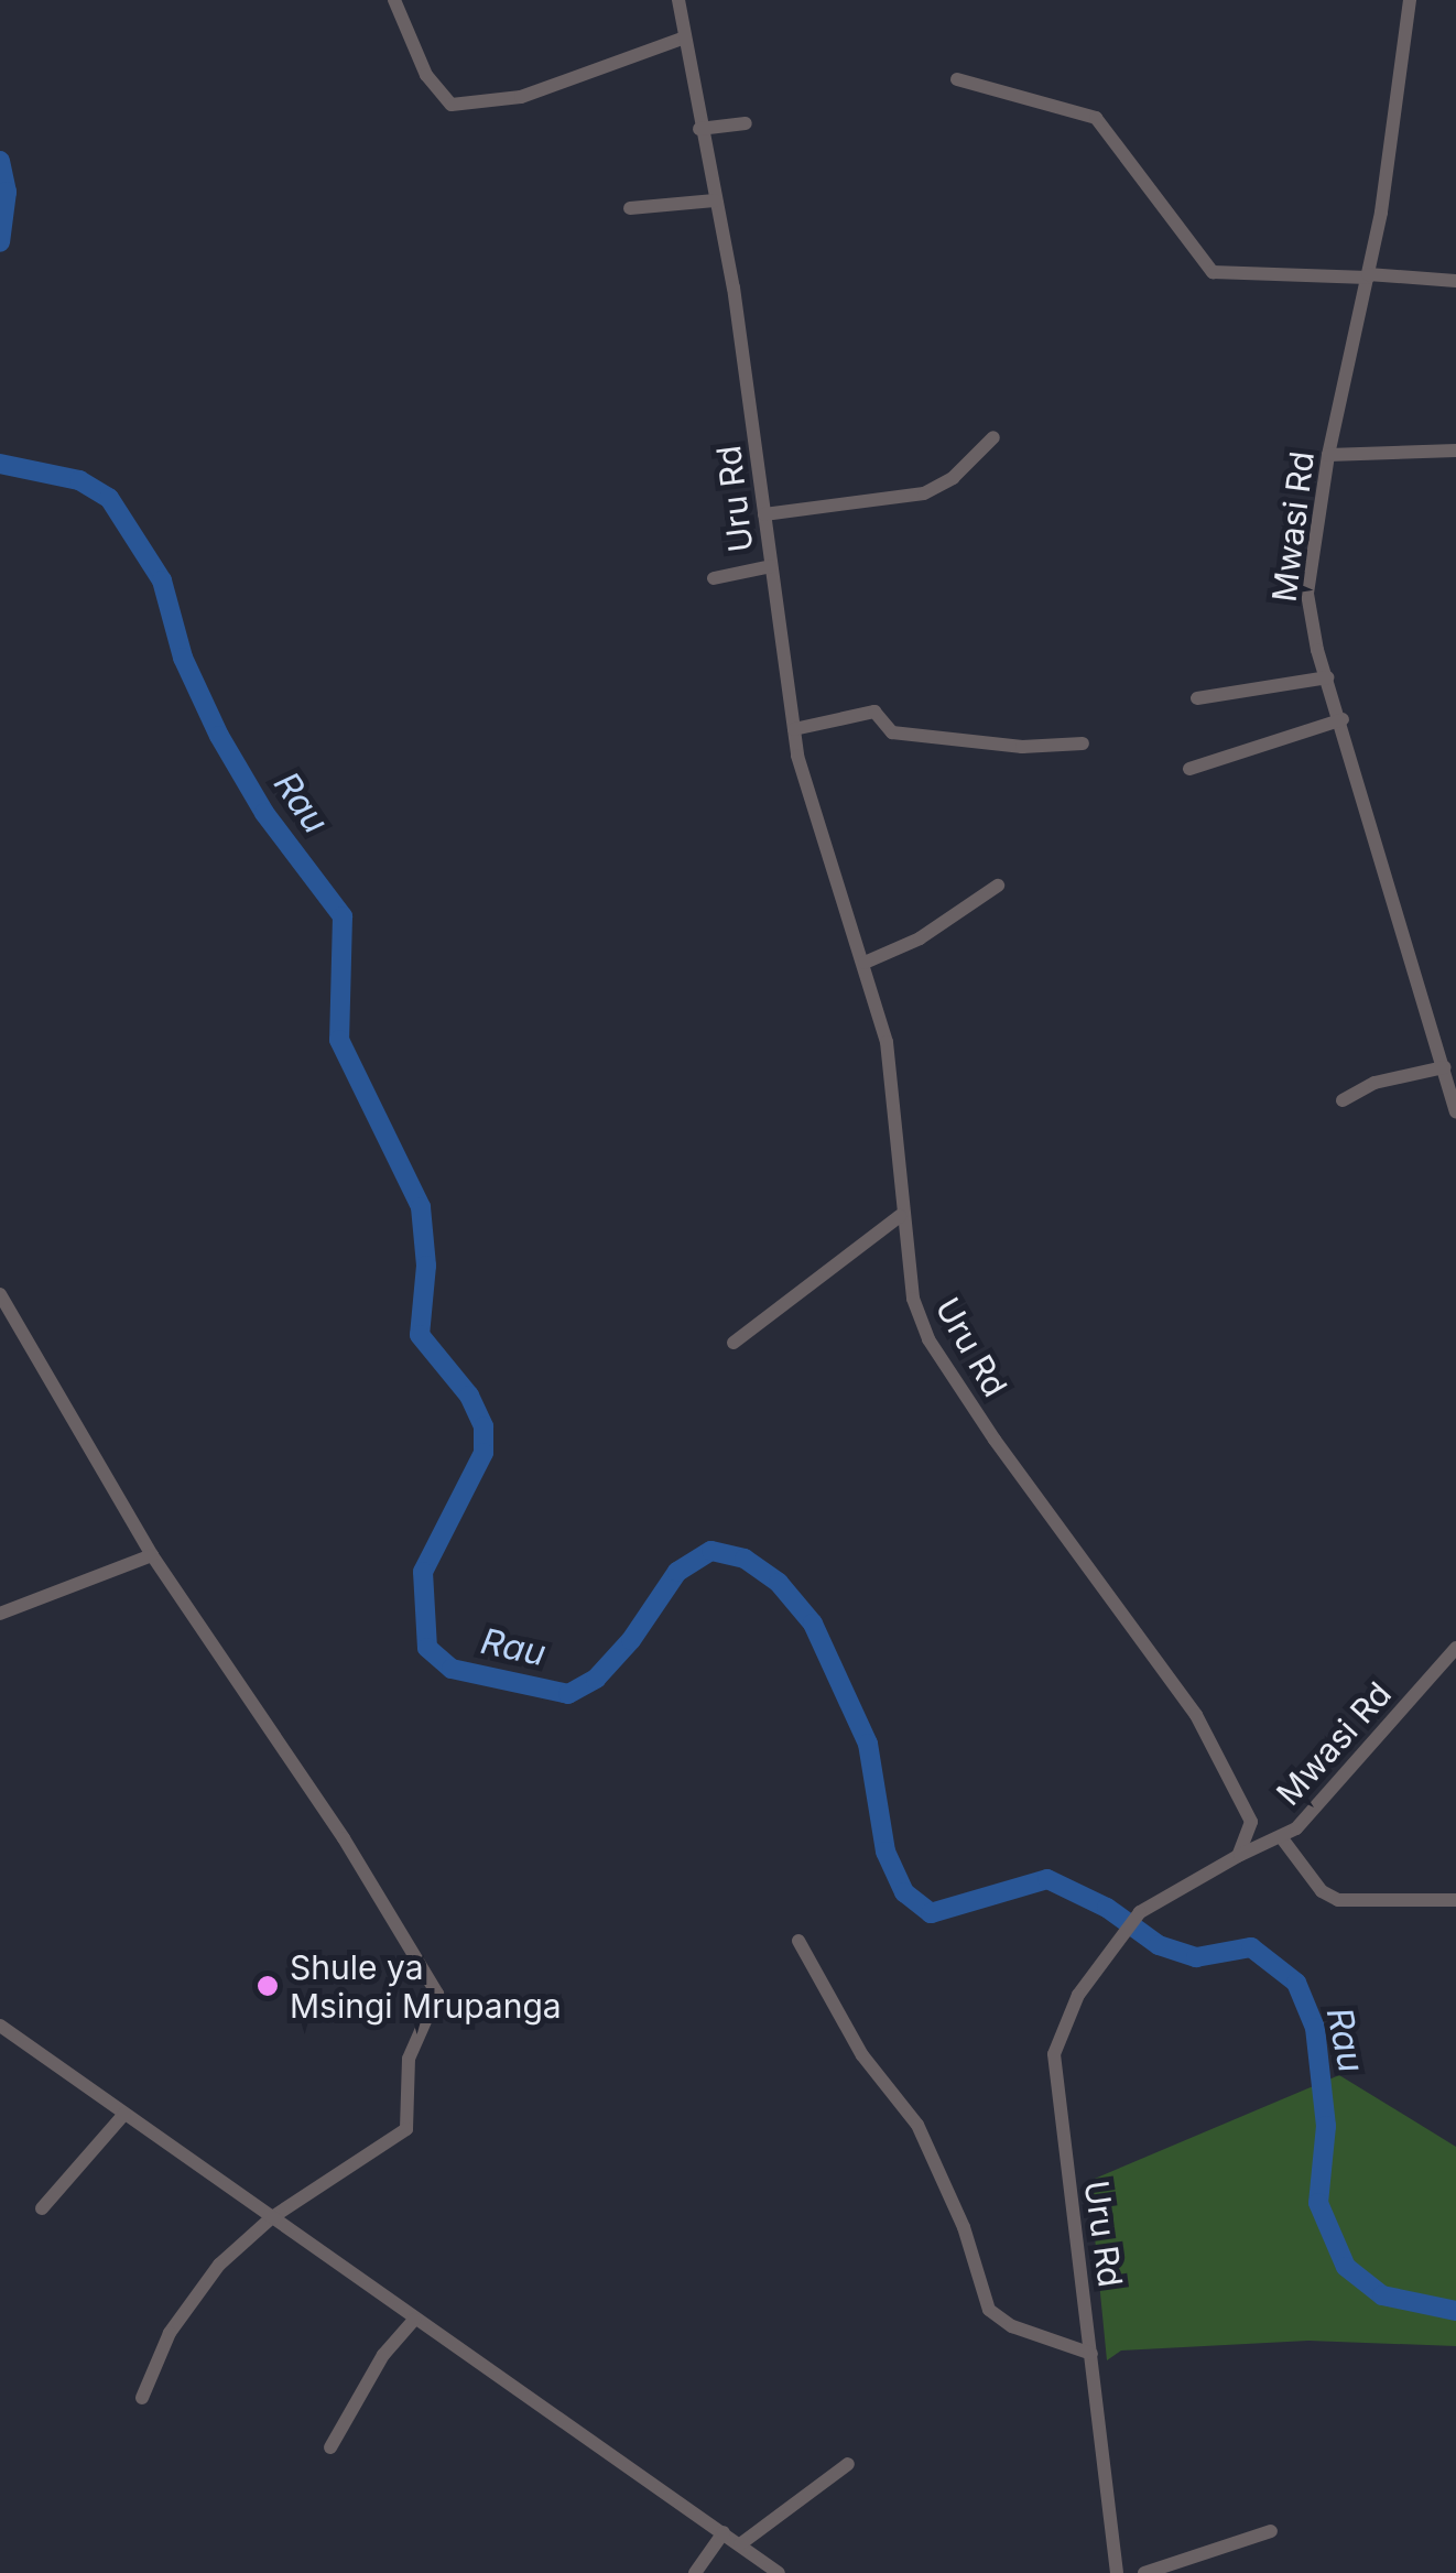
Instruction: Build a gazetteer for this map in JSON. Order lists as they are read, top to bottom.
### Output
{
  "streets": {
    "street": ["Uru Rd", "Mwasi Rd"]
  },
  "crossings": [
    ["Uru Rd", "Mwasi Rd"]
  ],
  "water": ["Rau"],
  "places": ["Shule ya Msingi Mrupanga"]
}
